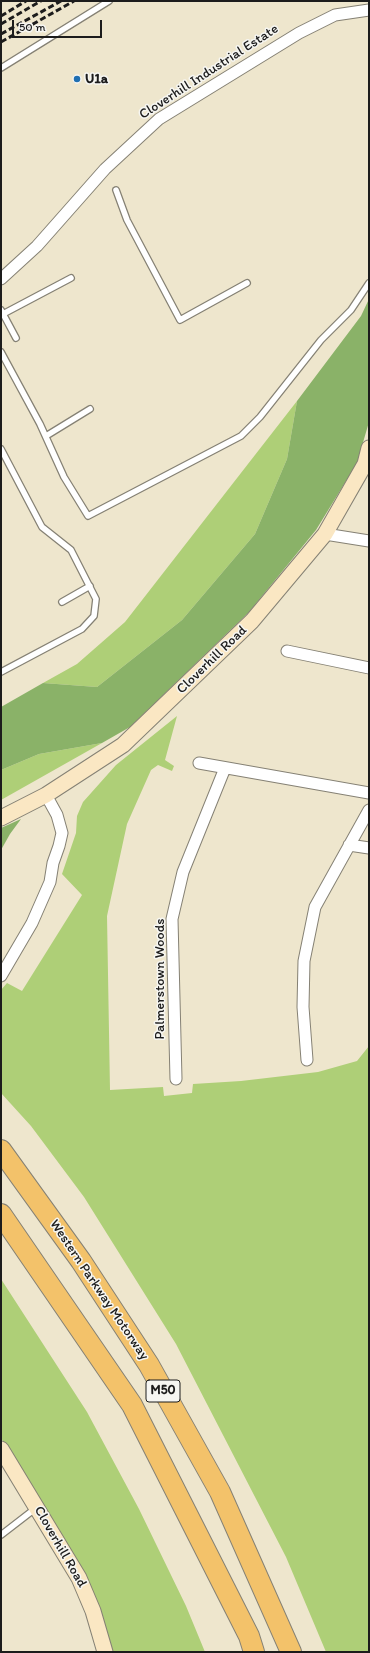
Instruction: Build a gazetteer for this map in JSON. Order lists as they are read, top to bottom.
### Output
{
  "streets": {
    "highway": ["Western Parkway Motorway", "M50"],
    "street": ["Cloverhill Industrial Estate", "Cloverhill Road", "Palmerstown Woods"]
  },
  "places": ["U1a"],
  "scale_bar": "50 m"
}
